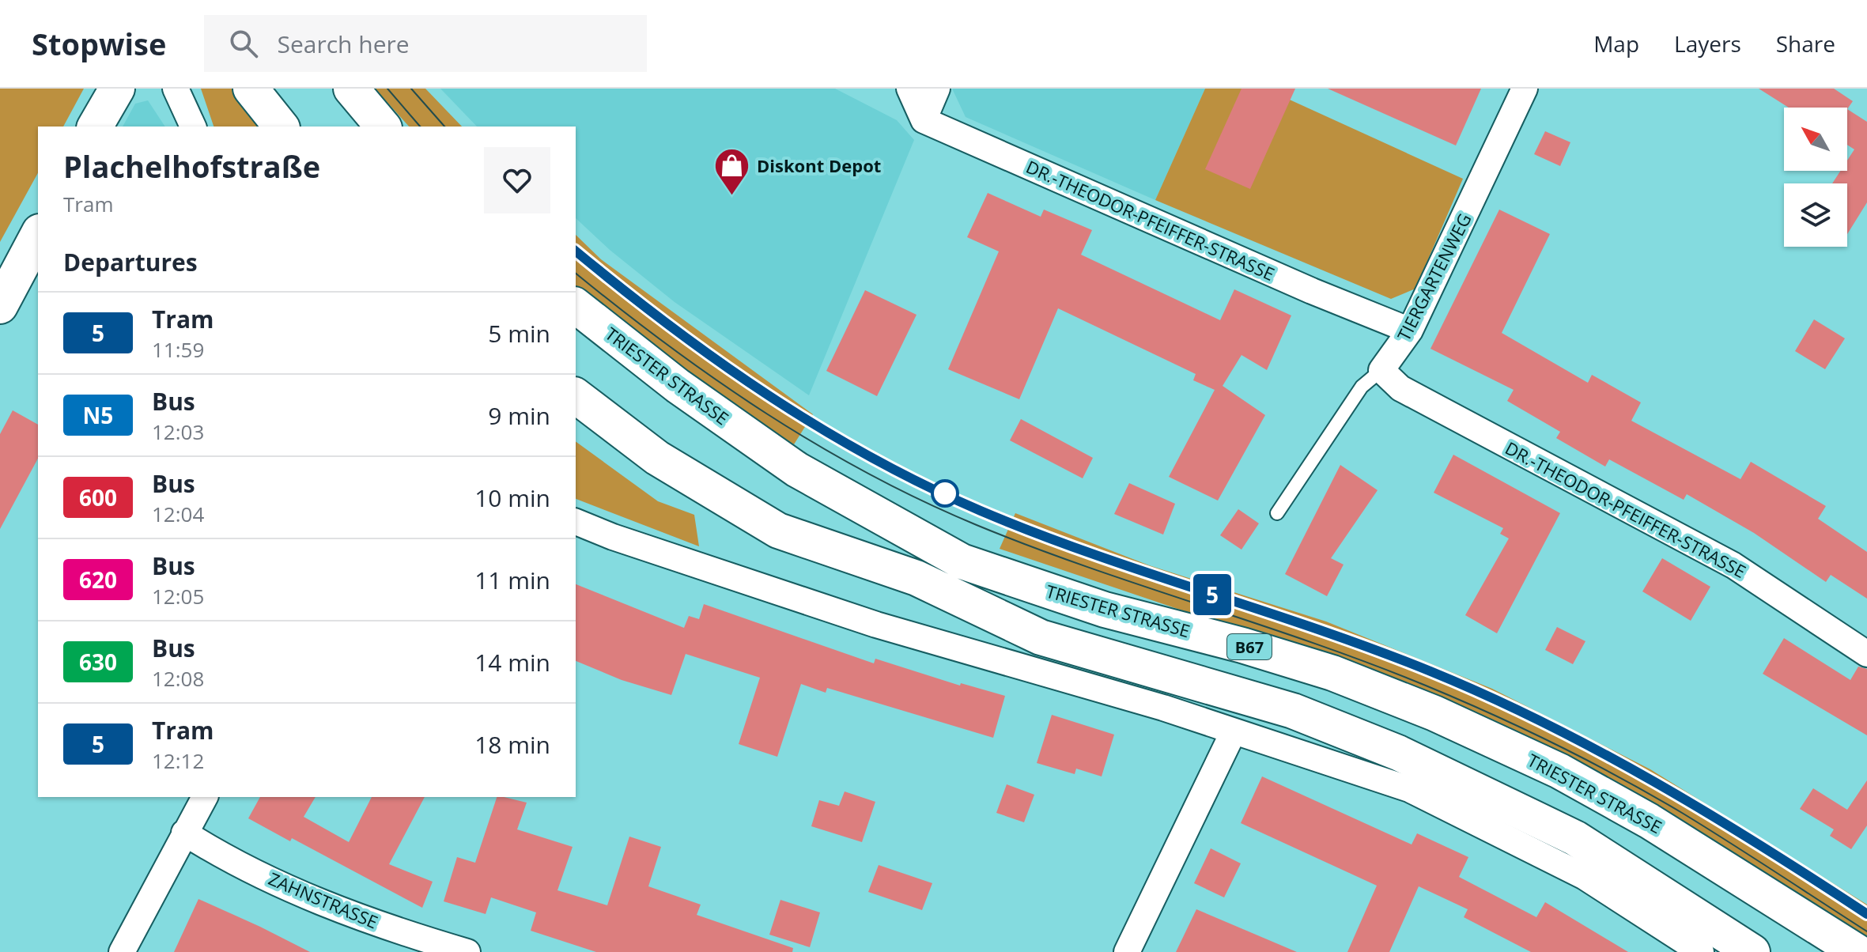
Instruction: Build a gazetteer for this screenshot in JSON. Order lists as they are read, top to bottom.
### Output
{
  "streets": {
    "main road": ["TRIESTER STRASSE", "B67"],
    "street": ["DR.-THEODOR-PFEIFFER-STRASSE", "TIERGARTENWEG", "ZAHNSTRASSE"]
  },
  "crossings": [
    ["DR.-THEODOR-PFEIFFER-STRASSE", "TIERGARTENWEG"]
  ],
  "places": {
    "shop": ["Diskont Depot"]
  },
  "lines": ["tram line 5"],
  "north": "top left",
  "page": {
    "header": "Stopwise",
    "search": "Search here",
    "nav": ["Map", "Layers", "Share"],
    "on_map": "5",
    "heading": [
      ["Plachelhofstraße", "Tram"],
      "Departures"
    ],
    "list": [
      {
        "mark": "5",
        "name": "Tram",
        "note": "11:59",
        "value": "5 min"
      },
      {
        "mark": "N5",
        "name": "Bus",
        "note": "12:03",
        "value": "9 min"
      },
      {
        "mark": "600",
        "name": "Bus",
        "note": "12:04",
        "value": "10 min"
      },
      {
        "mark": "620",
        "name": "Bus",
        "note": "12:05",
        "value": "11 min"
      },
      {
        "mark": "630",
        "name": "Bus",
        "note": "12:08",
        "value": "14 min"
      },
      {
        "mark": "5",
        "name": "Tram",
        "note": "12:12",
        "value": "18 min"
      }
    ]
  }
}
